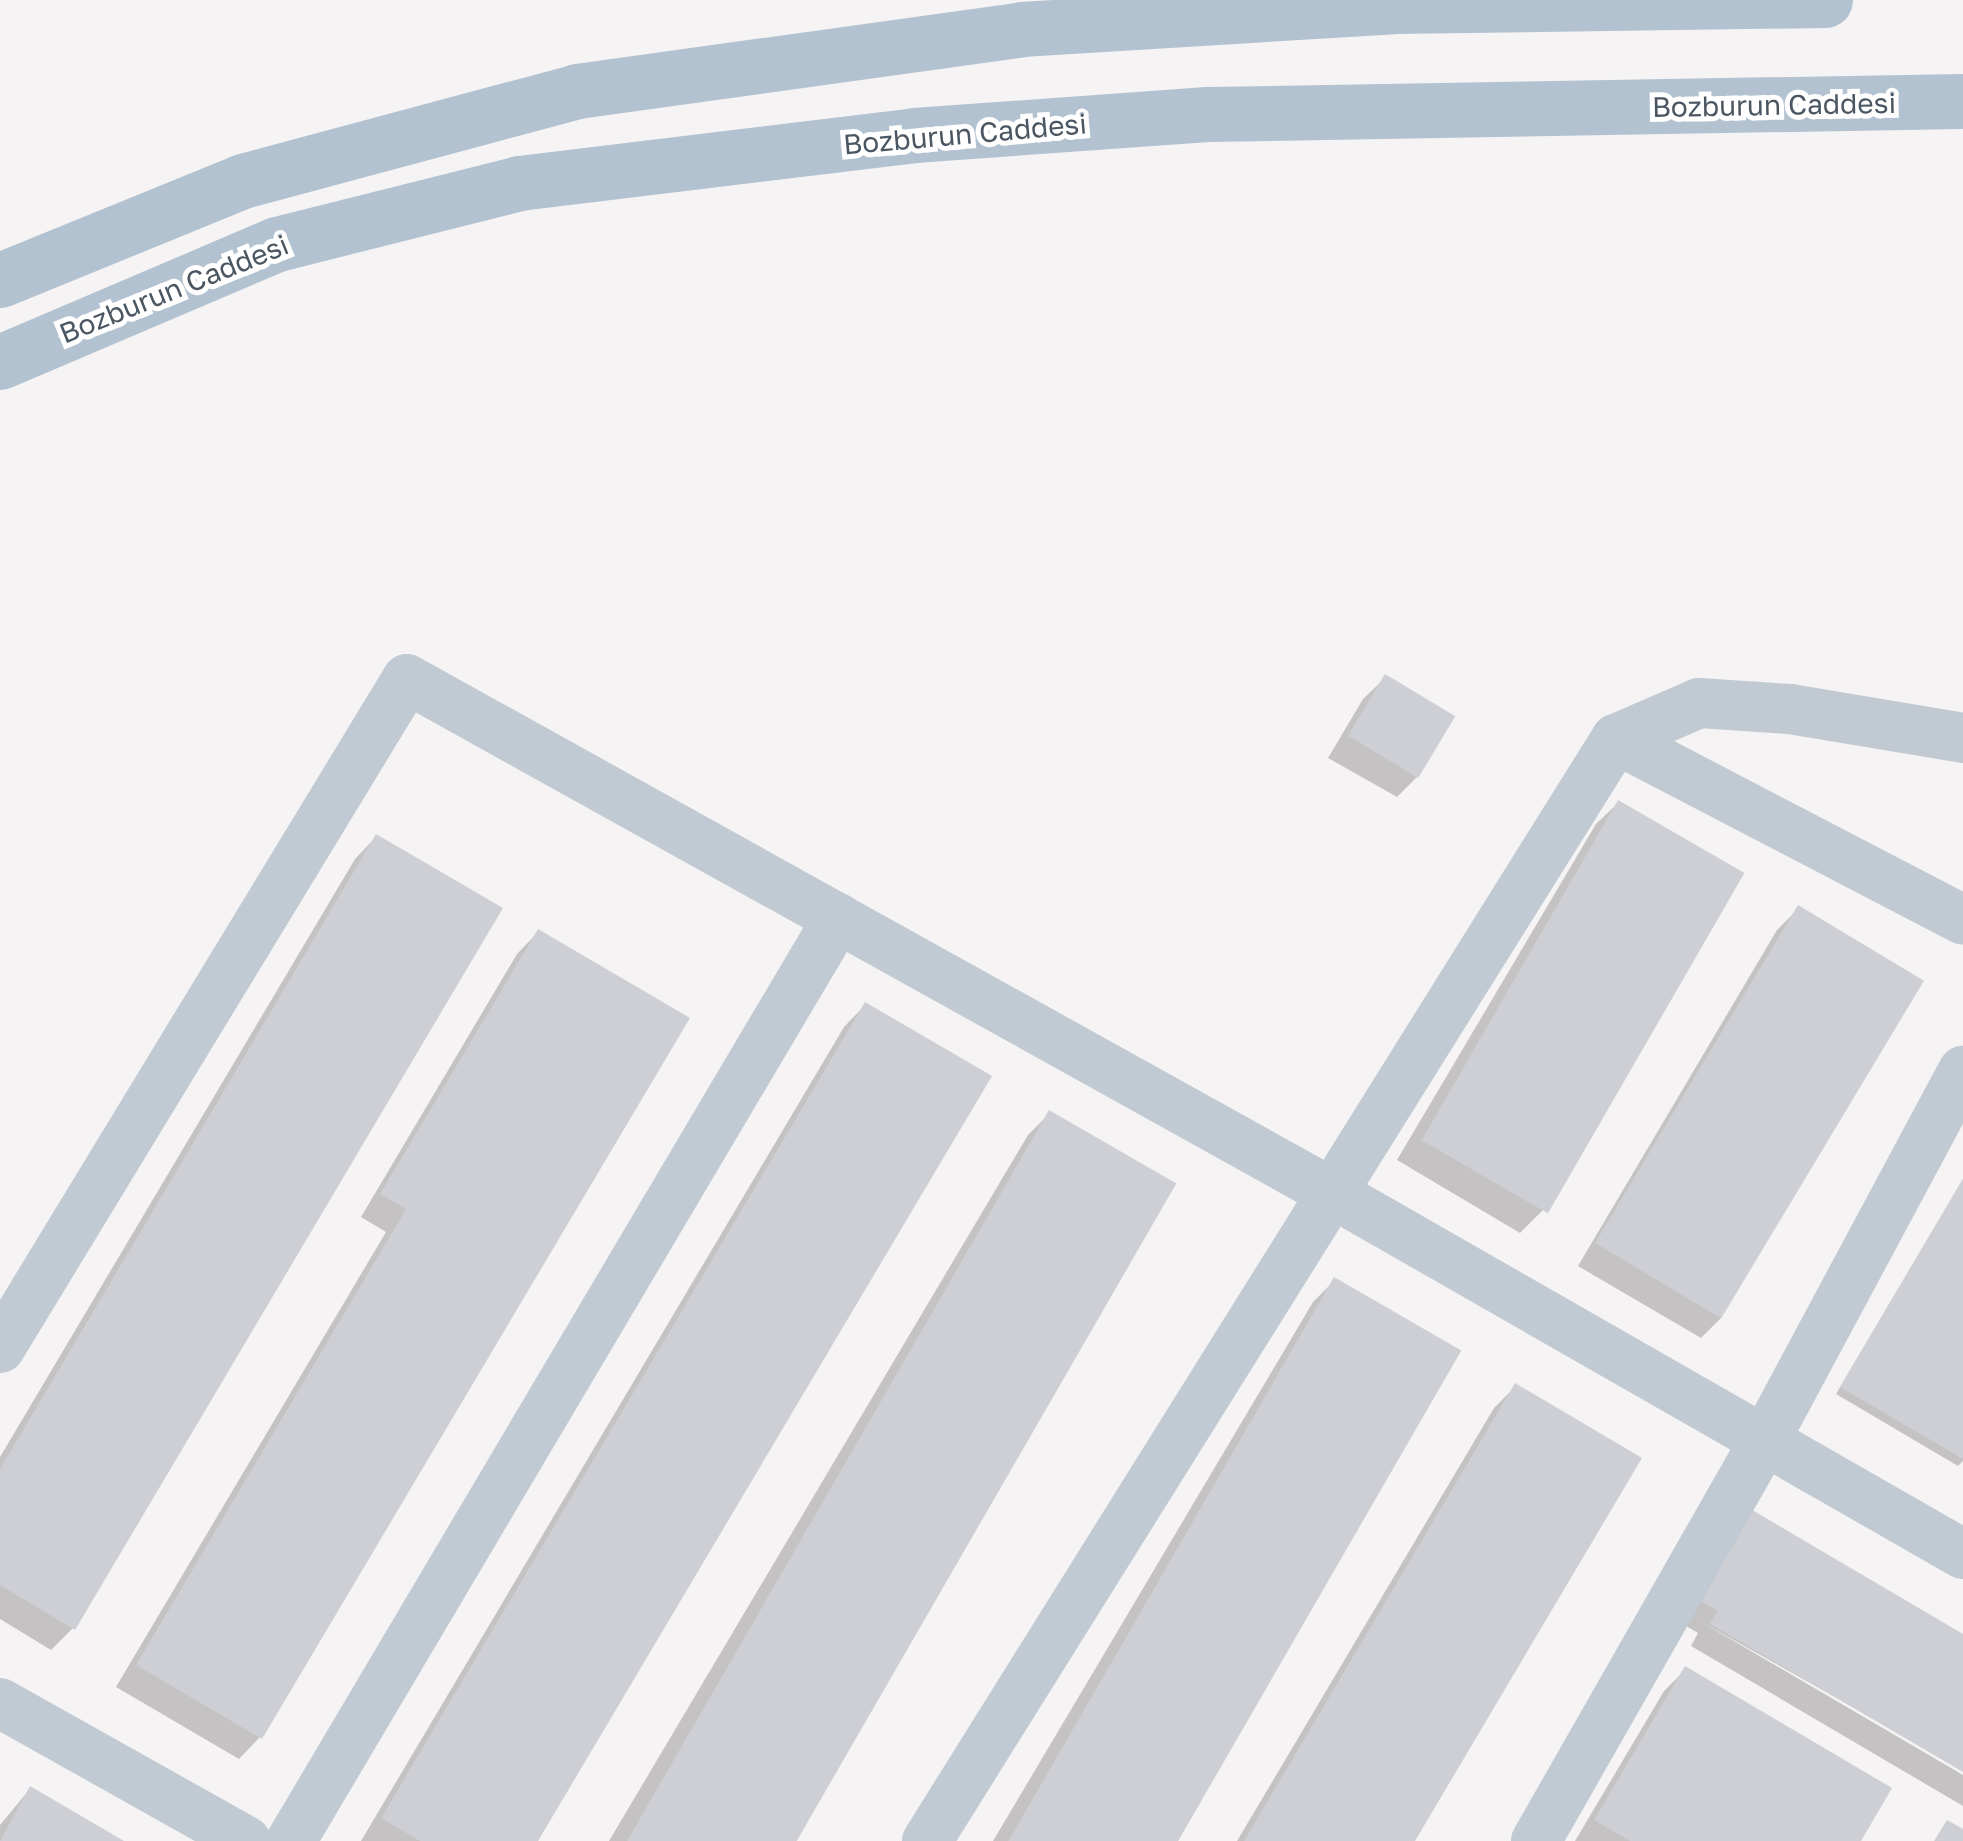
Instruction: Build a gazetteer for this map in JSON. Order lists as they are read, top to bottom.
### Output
{
  "streets": {
    "main road": ["Bozburun Caddesi"]
  }
}
